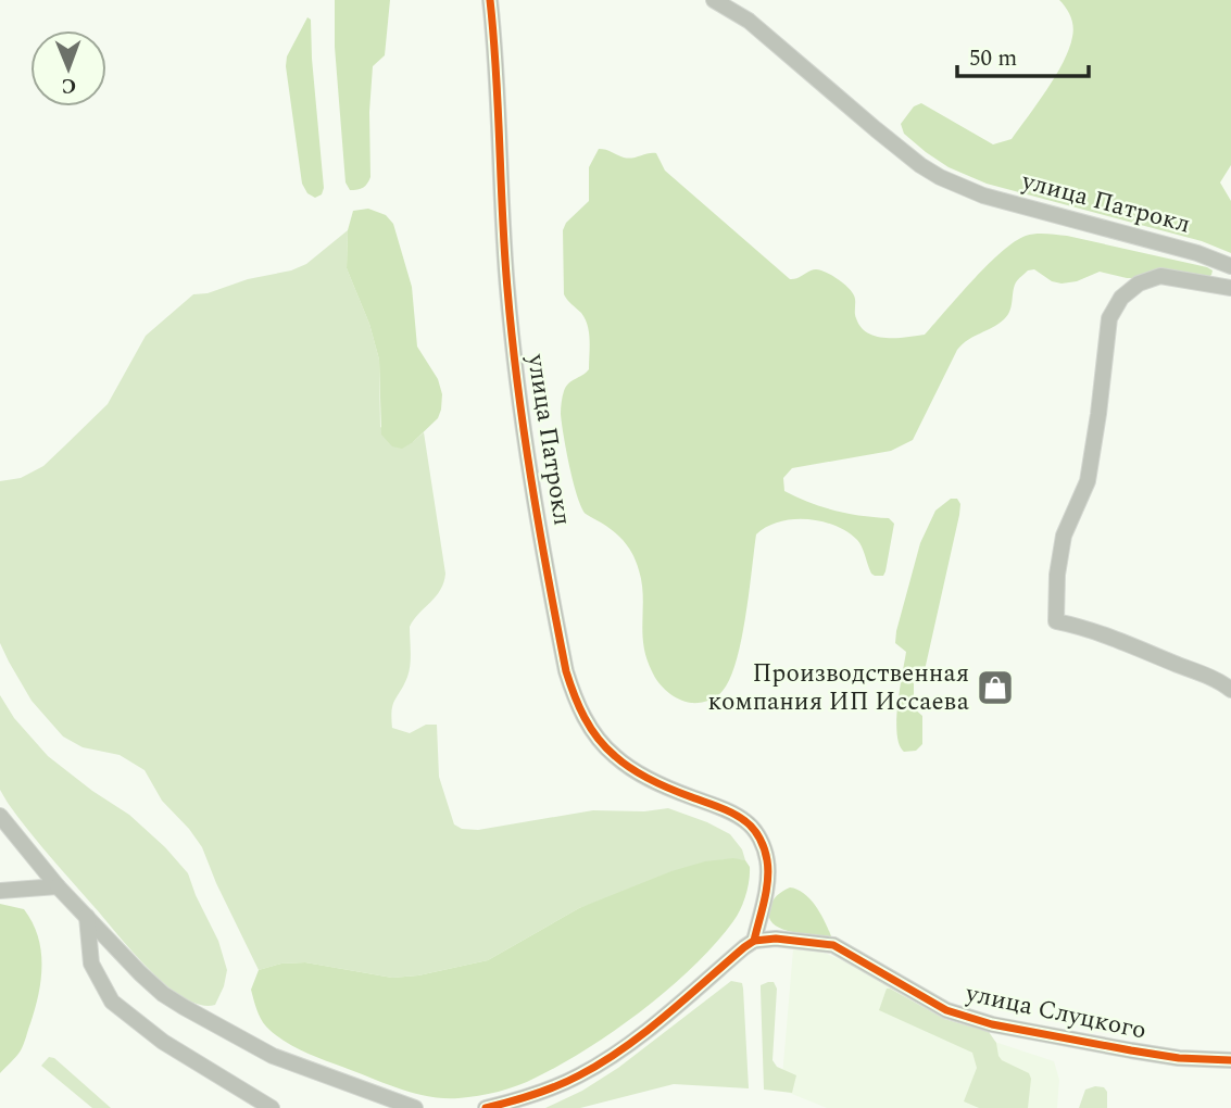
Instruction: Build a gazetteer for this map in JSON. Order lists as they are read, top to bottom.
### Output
{
  "streets": {
    "street": ["улица Патрокл", "улица Слуцкого"]
  },
  "crossings": [
    ["улица Патрокл", "улица Слуцкого"]
  ],
  "places": {
    "shop": ["Производственная компания ИП Иссаева"]
  },
  "scale_bar": "50 m",
  "north": "bottom"
}
